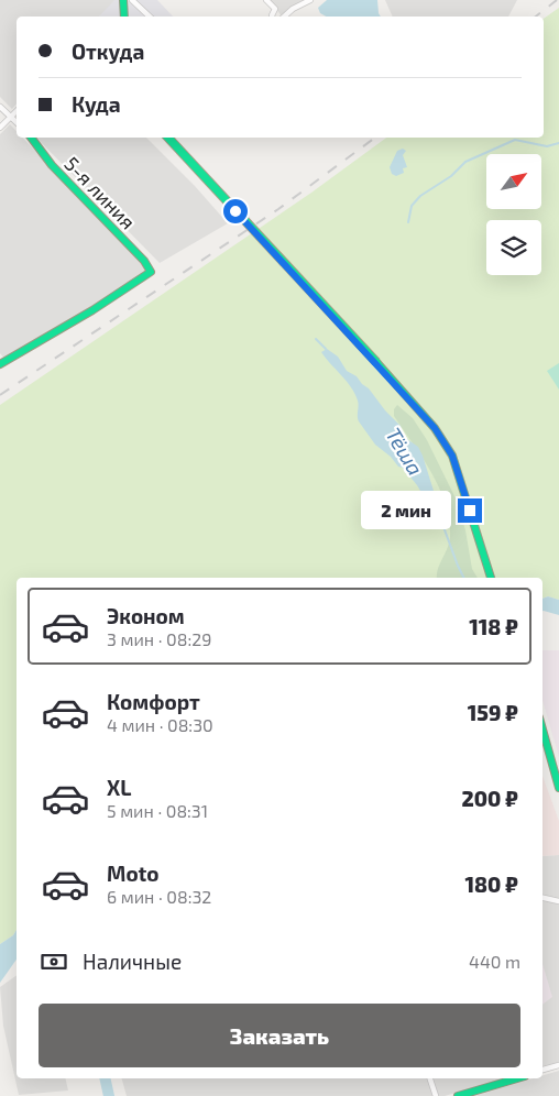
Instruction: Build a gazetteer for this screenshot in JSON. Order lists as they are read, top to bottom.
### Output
{
  "streets": {
    "main road": ["5-я линия"]
  },
  "water": ["Тёша"],
  "north": "top right",
  "page": {
    "banner": ["Откуда", "Куда"],
    "bubble": "2 мин",
    "list": [
      {
        "name": "Эконом",
        "note": "3 мин · 08:29",
        "value": "118 ₽"
      },
      {
        "name": "Комфорт",
        "note": "4 мин · 08:30",
        "value": "159 ₽"
      },
      {
        "name": "XL",
        "note": "5 мин · 08:31",
        "value": "200 ₽"
      },
      {
        "name": "Moto",
        "note": "6 мин · 08:32",
        "value": "180 ₽"
      }
    ],
    "pay": ["Наличные", "440 m"],
    "buttons": "Заказать"
  }
}
